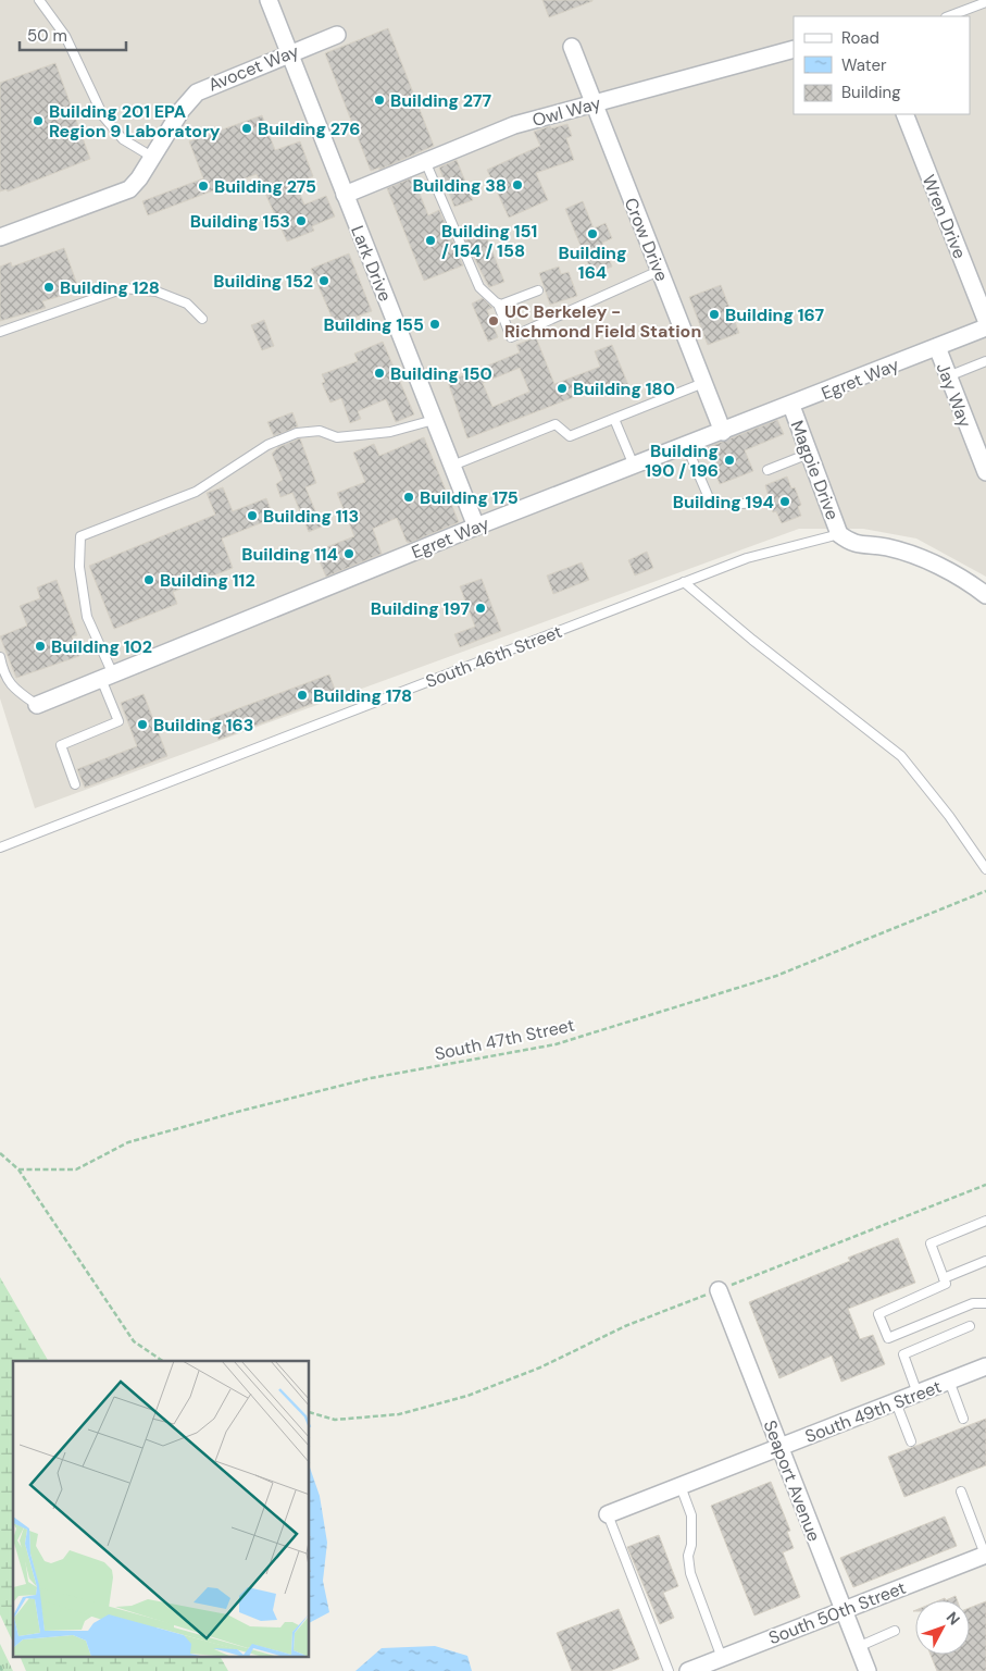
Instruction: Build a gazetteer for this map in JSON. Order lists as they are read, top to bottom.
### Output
{
  "streets": {
    "street": [
      "Avocet Way",
      "Owl Way",
      "Wren Drive",
      "Crow Drive",
      "Lark Drive",
      "Egret Way",
      "Jay Way",
      "Magpie Drive",
      "South 49th Street",
      "Seaport Avenue",
      "South 50th Street"
    ],
    "lane": ["South 46th Street"],
    "path": ["South 47th Street"]
  },
  "crossings": [
    ["Avocet Way", "Lark Drive"],
    ["Owl Way", "Crow Drive"],
    ["Owl Way", "Lark Drive"],
    ["Crow Drive", "Egret Way"],
    ["Lark Drive", "Egret Way"],
    ["Egret Way", "Jay Way"],
    ["Egret Way", "Magpie Drive"],
    ["Magpie Drive", "South 46th Street"],
    ["South 49th Street", "Seaport Avenue"],
    ["Seaport Avenue", "South 50th Street"]
  ],
  "places": [
    "Building 277",
    "Building 201 EPA Region 9 Laboratory",
    "Building 276",
    "Building 38",
    "Building 275",
    "Building 153",
    "Building 164",
    "Building 151 / 154 / 158",
    "Building 152",
    "Building 128",
    "Building 167",
    "UC Berkeley - Richmond Field Station",
    "Building 155",
    "Building 150",
    "Building 180",
    "Building 190 / 196",
    "Building 175",
    "Building 194",
    "Building 113",
    "Building 114",
    "Building 112",
    "Building 197",
    "Building 102",
    "Building 178",
    "Building 163"
  ],
  "legend": ["Road", "Water", "Building"],
  "scale_bar": "50 m",
  "north": "top right"
}
